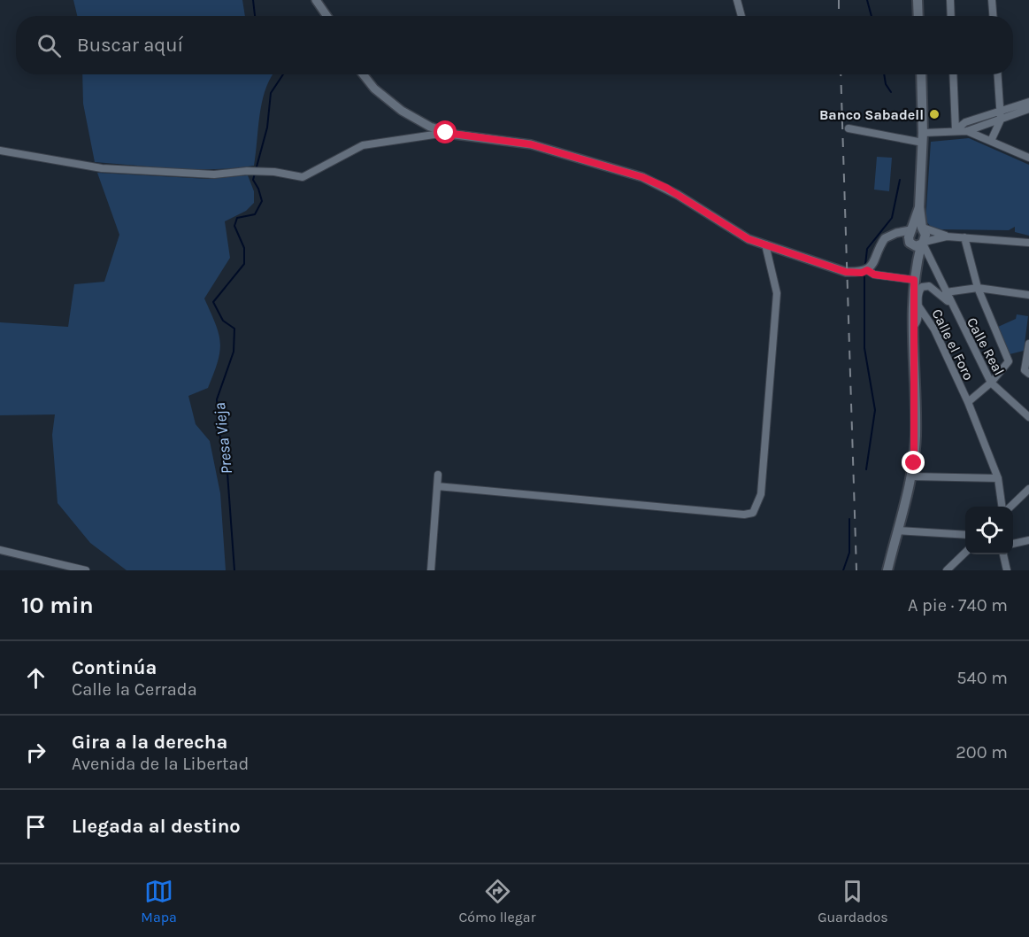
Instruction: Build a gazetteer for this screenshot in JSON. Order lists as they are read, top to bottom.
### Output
{
  "streets": {
    "street": ["Calle el Foro", "Calle Real"]
  },
  "crossings": [
    ["Calle el Foro", "Calle Real"]
  ],
  "water": ["Presa Vieja"],
  "places": ["Banco Sabadell"],
  "page": {
    "search": "Buscar aquí",
    "heading": ["10 min", "A pie · 740 m"],
    "list": [
      ["Continúa", "Calle la Cerrada", "540 m"],
      ["Gira a la derecha", "Avenida de la Libertad", "200 m"],
      "Llegada al destino"
    ],
    "nav": ["Mapa", "Cómo llegar", "Guardados"]
  }
}
